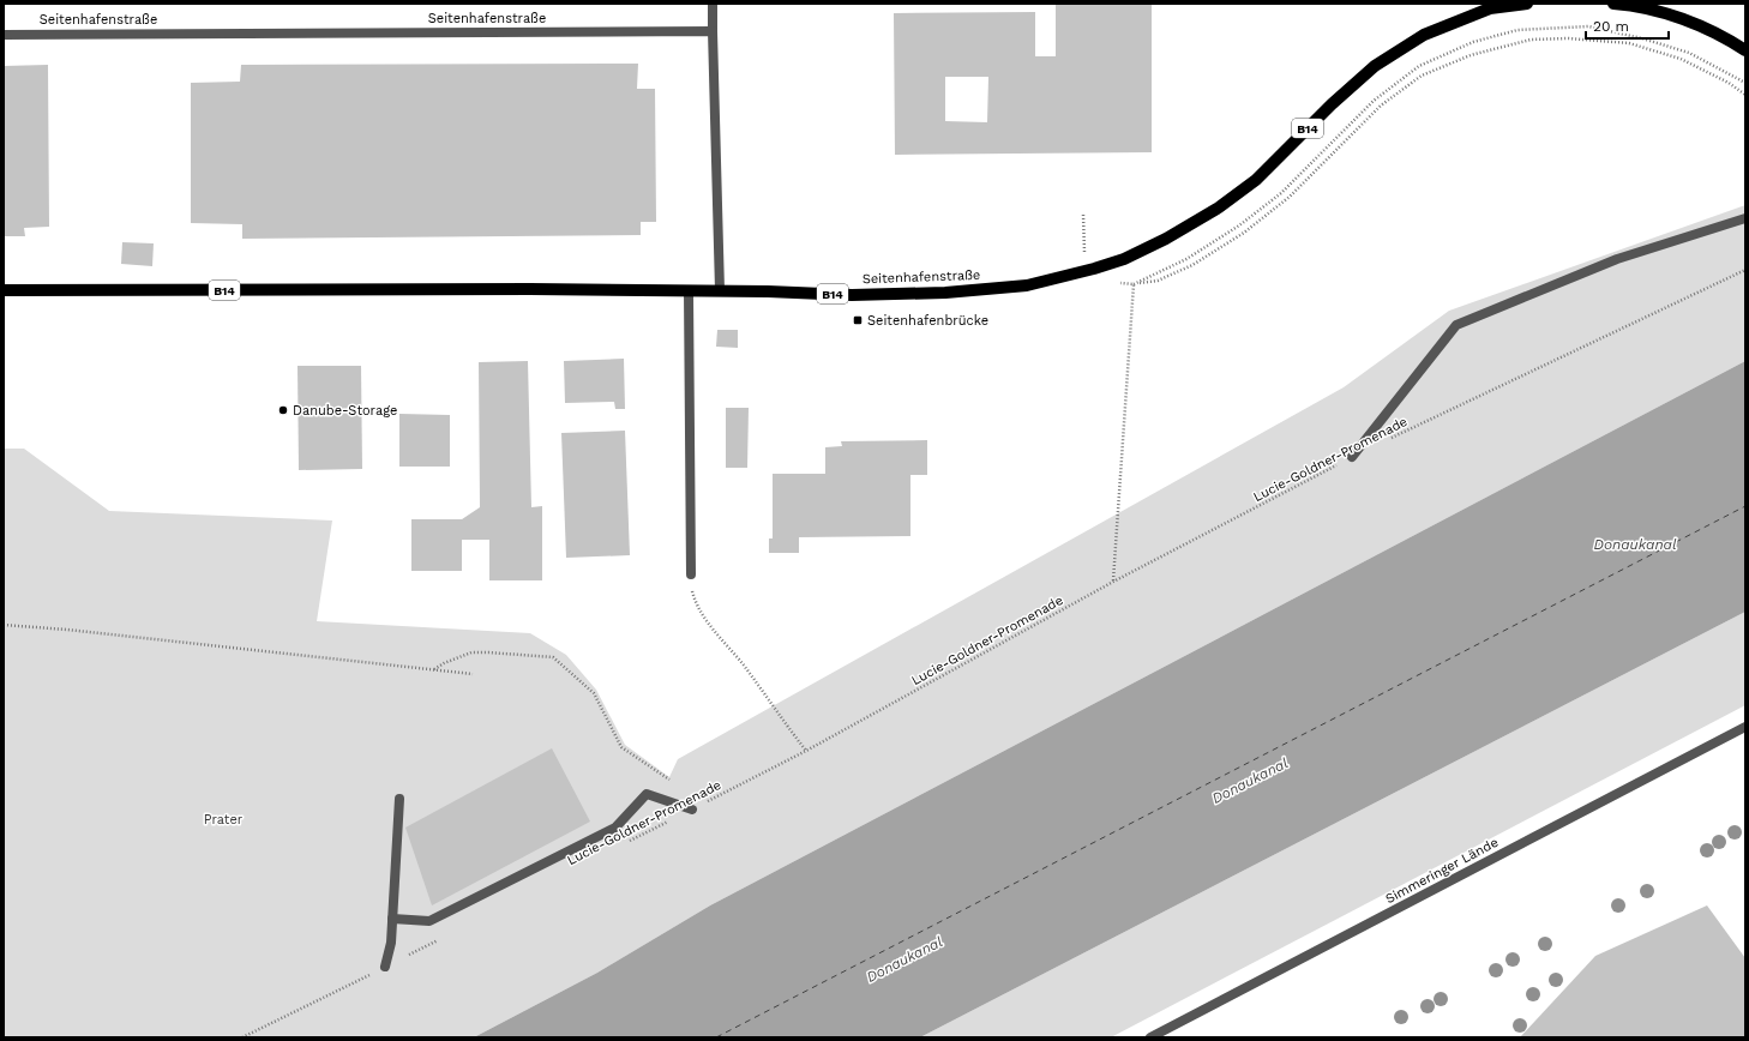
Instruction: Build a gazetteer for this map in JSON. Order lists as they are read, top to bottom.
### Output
{
  "streets": {
    "main road": ["Seitenhafenstraße", "B14"],
    "street": ["Simmeringer Lände"],
    "path": ["Lucie-Goldner-Promenade"]
  },
  "crossings": [
    ["Seitenhafenstraße", "B14"]
  ],
  "water": ["Donaukanal"],
  "parks": ["Prater"],
  "places": {
    "transit": ["Seitenhafenbrücke"],
    "other": ["Danube-Storage"]
  },
  "scale_bar": "20 m"
}
